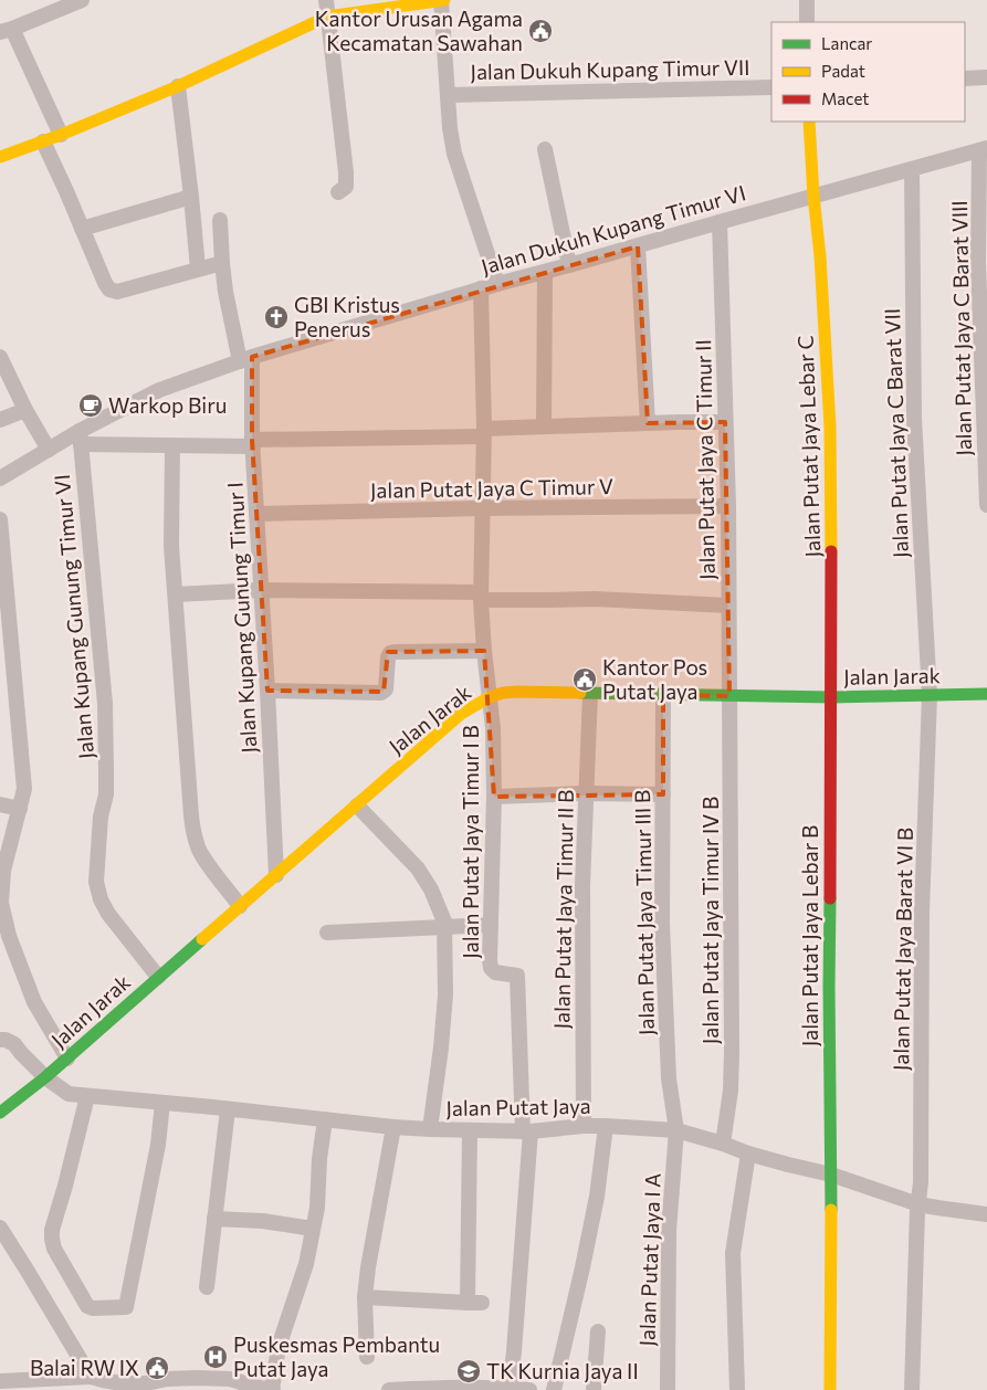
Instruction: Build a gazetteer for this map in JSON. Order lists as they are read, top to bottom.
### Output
{
  "streets": {
    "street": [
      "Jalan Dukuh Kupang Timur VII",
      "Jalan Dukuh Kupang Timur VI",
      "Jalan Putat Jaya C Barat VIII",
      "Jalan Putat Jaya C Barat VII",
      "Jalan Putat Jaya Lebar C",
      "Jalan Putat Jaya C Timur II",
      "Jalan Putat Jaya C Timur V",
      "Jalan Kupang Gunung Timur VI",
      "Jalan Kupang Gunung Timur I",
      "Jalan Jarak",
      "Jalan Putat Jaya Timur I B",
      "Jalan Putat Jaya Timur II B",
      "Jalan Putat Jaya Timur III B",
      "Jalan Putat Jaya Timur IV B",
      "Jalan Putat Jaya Lebar B",
      "Jalan Putat Jaya Barat VI B",
      "Jalan Putat Jaya",
      "Jalan Putat Jaya I A"
    ]
  },
  "crossings": [
    ["Jalan Dukuh Kupang Timur VI", "Jalan Putat Jaya C Barat VIII"],
    ["Jalan Dukuh Kupang Timur VI", "Jalan Putat Jaya C Barat VII"],
    ["Jalan Dukuh Kupang Timur VI", "Jalan Putat Jaya Lebar C"],
    ["Jalan Dukuh Kupang Timur VI", "Jalan Putat Jaya C Timur II"],
    ["Jalan Dukuh Kupang Timur VI", "Jalan Kupang Gunung Timur VI"],
    ["Jalan Dukuh Kupang Timur VI", "Jalan Kupang Gunung Timur I"],
    ["Jalan Dukuh Kupang Timur VI", "Jalan Putat Jaya Timur I B"],
    ["Jalan Putat Jaya C Barat VII", "Jalan Jarak"],
    ["Jalan Putat Jaya C Barat VII", "Jalan Putat Jaya Barat VI B"],
    ["Jalan Putat Jaya Lebar C", "Jalan Jarak"],
    ["Jalan Putat Jaya Lebar C", "Jalan Putat Jaya Lebar B"],
    ["Jalan Putat Jaya C Timur II", "Jalan Putat Jaya C Timur V"],
    ["Jalan Putat Jaya C Timur II", "Jalan Jarak"],
    ["Jalan Putat Jaya C Timur II", "Jalan Putat Jaya Timur IV B"],
    ["Jalan Putat Jaya C Timur V", "Jalan Kupang Gunung Timur I"],
    ["Jalan Putat Jaya C Timur V", "Jalan Putat Jaya Timur I B"],
    ["Jalan Kupang Gunung Timur VI", "Jalan Jarak"],
    ["Jalan Kupang Gunung Timur I", "Jalan Jarak"],
    ["Jalan Jarak", "Jalan Putat Jaya Timur I B"],
    ["Jalan Jarak", "Jalan Putat Jaya Timur II B"],
    ["Jalan Jarak", "Jalan Putat Jaya Timur III B"],
    ["Jalan Jarak", "Jalan Putat Jaya Timur IV B"],
    ["Jalan Jarak", "Jalan Putat Jaya Lebar B"],
    ["Jalan Jarak", "Jalan Putat Jaya Barat VI B"],
    ["Jalan Jarak", "Jalan Putat Jaya"],
    ["Jalan Putat Jaya Timur I B", "Jalan Putat Jaya"],
    ["Jalan Putat Jaya Timur II B", "Jalan Putat Jaya"],
    ["Jalan Putat Jaya Timur III B", "Jalan Putat Jaya"],
    ["Jalan Putat Jaya Timur III B", "Jalan Putat Jaya I A"],
    ["Jalan Putat Jaya Timur IV B", "Jalan Putat Jaya"],
    ["Jalan Putat Jaya Lebar B", "Jalan Putat Jaya"],
    ["Jalan Putat Jaya Barat VI B", "Jalan Putat Jaya"],
    ["Jalan Putat Jaya", "Jalan Putat Jaya I A"]
  ],
  "places": {
    "public building": ["Kantor Urusan Agama Kecamatan Sawahan", "Kantor Pos Putat Jaya", "Balai RW IX"],
    "church": ["GBI Kristus Penerus"],
    "cafe": ["Warkop Biru"],
    "hospital": ["Puskesmas Pembantu Putat Jaya"],
    "school or university": ["TK Kurnia Jaya II"]
  },
  "legend": ["Lancar", "Padat", "Macet"]
}
